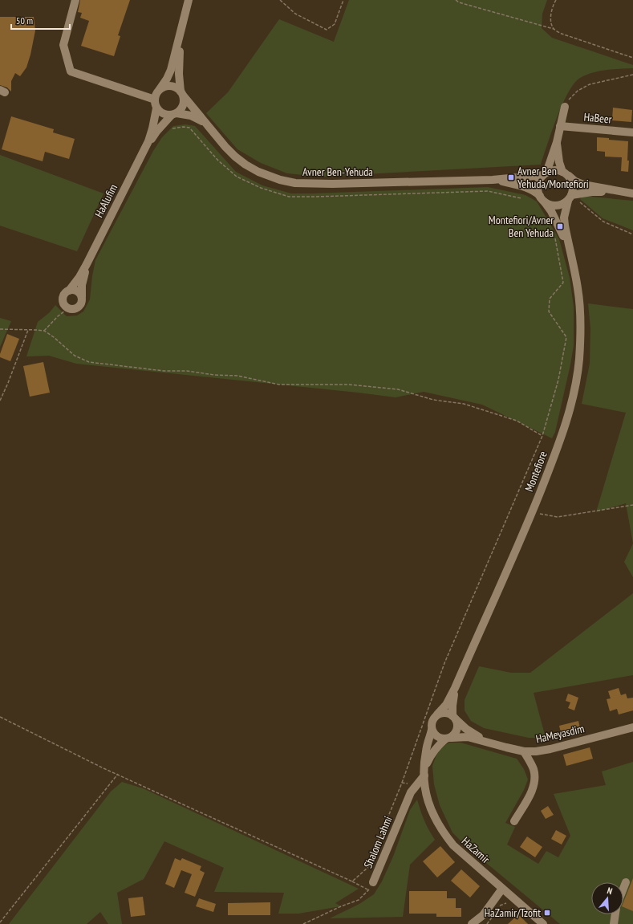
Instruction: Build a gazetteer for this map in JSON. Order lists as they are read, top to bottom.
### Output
{
  "streets": {
    "street": [
      "HaBeer",
      "Avner Ben-Yehuda",
      "HaAlufim",
      "Montefiore",
      "HaMeyasdim",
      "Shalom Lahmi",
      "HaZamir"
    ]
  },
  "crossings": [
    ["Avner Ben-Yehuda", "HaAlufim"],
    ["Avner Ben-Yehuda", "Montefiore"],
    ["Montefiore", "HaMeyasdim"],
    ["Montefiore", "HaZamir"],
    ["HaMeyasdim", "HaZamir"],
    ["Shalom Lahmi", "HaZamir"]
  ],
  "places": {
    "transit": ["Avner Ben Yehuda/Montefiori", "Montefiori/Avner Ben Yehuda", "HaZamir/Tzofit"]
  },
  "scale_bar": "50 m",
  "north": "top"
}
